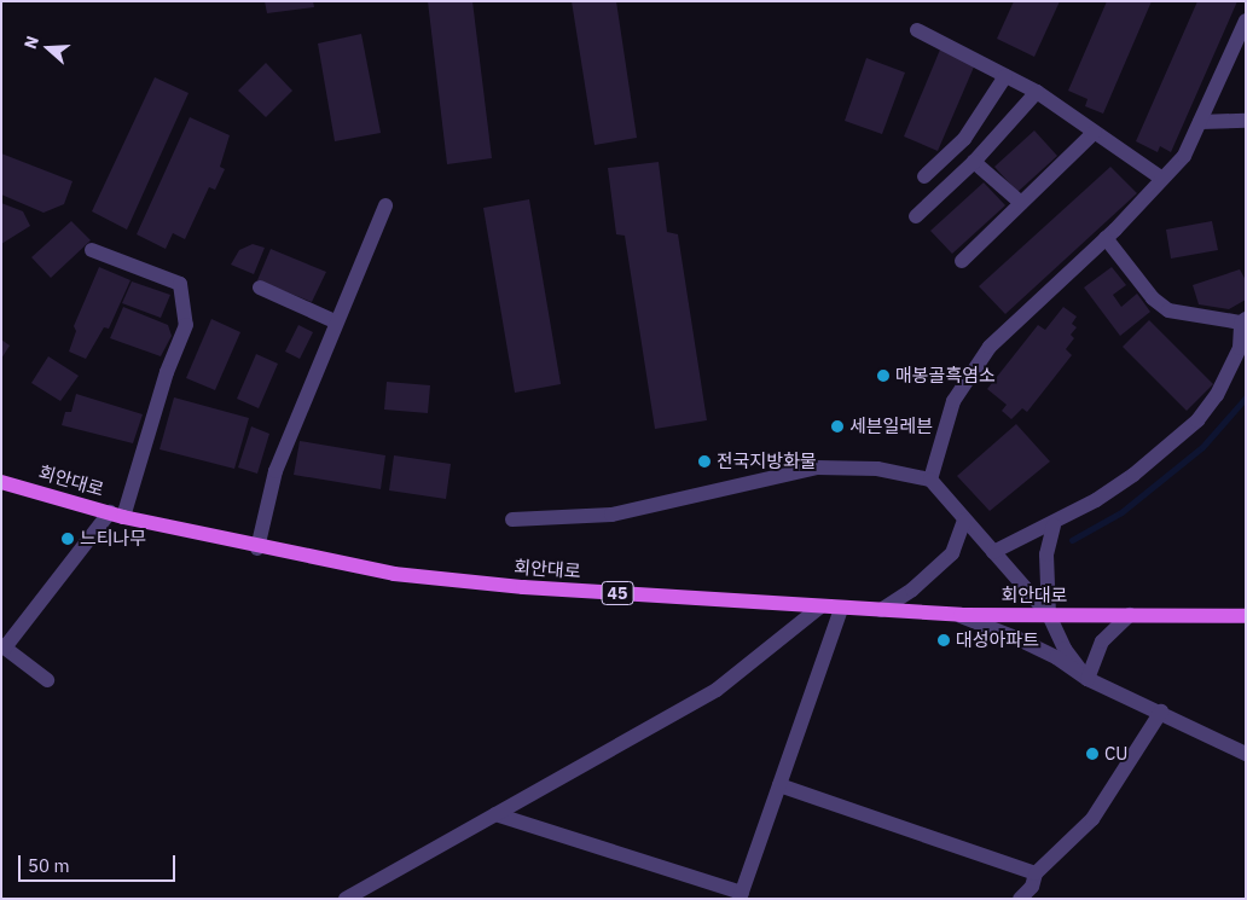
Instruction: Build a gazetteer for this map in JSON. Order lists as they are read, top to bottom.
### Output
{
  "streets": {
    "main road": ["회안대로", "45"]
  },
  "places": [
    "매봉골흑염소",
    "세븐일레븐",
    "전국지방화물",
    "느티나무",
    "대성아파트",
    "CU"
  ],
  "scale_bar": "50 m",
  "north": "left"
}
